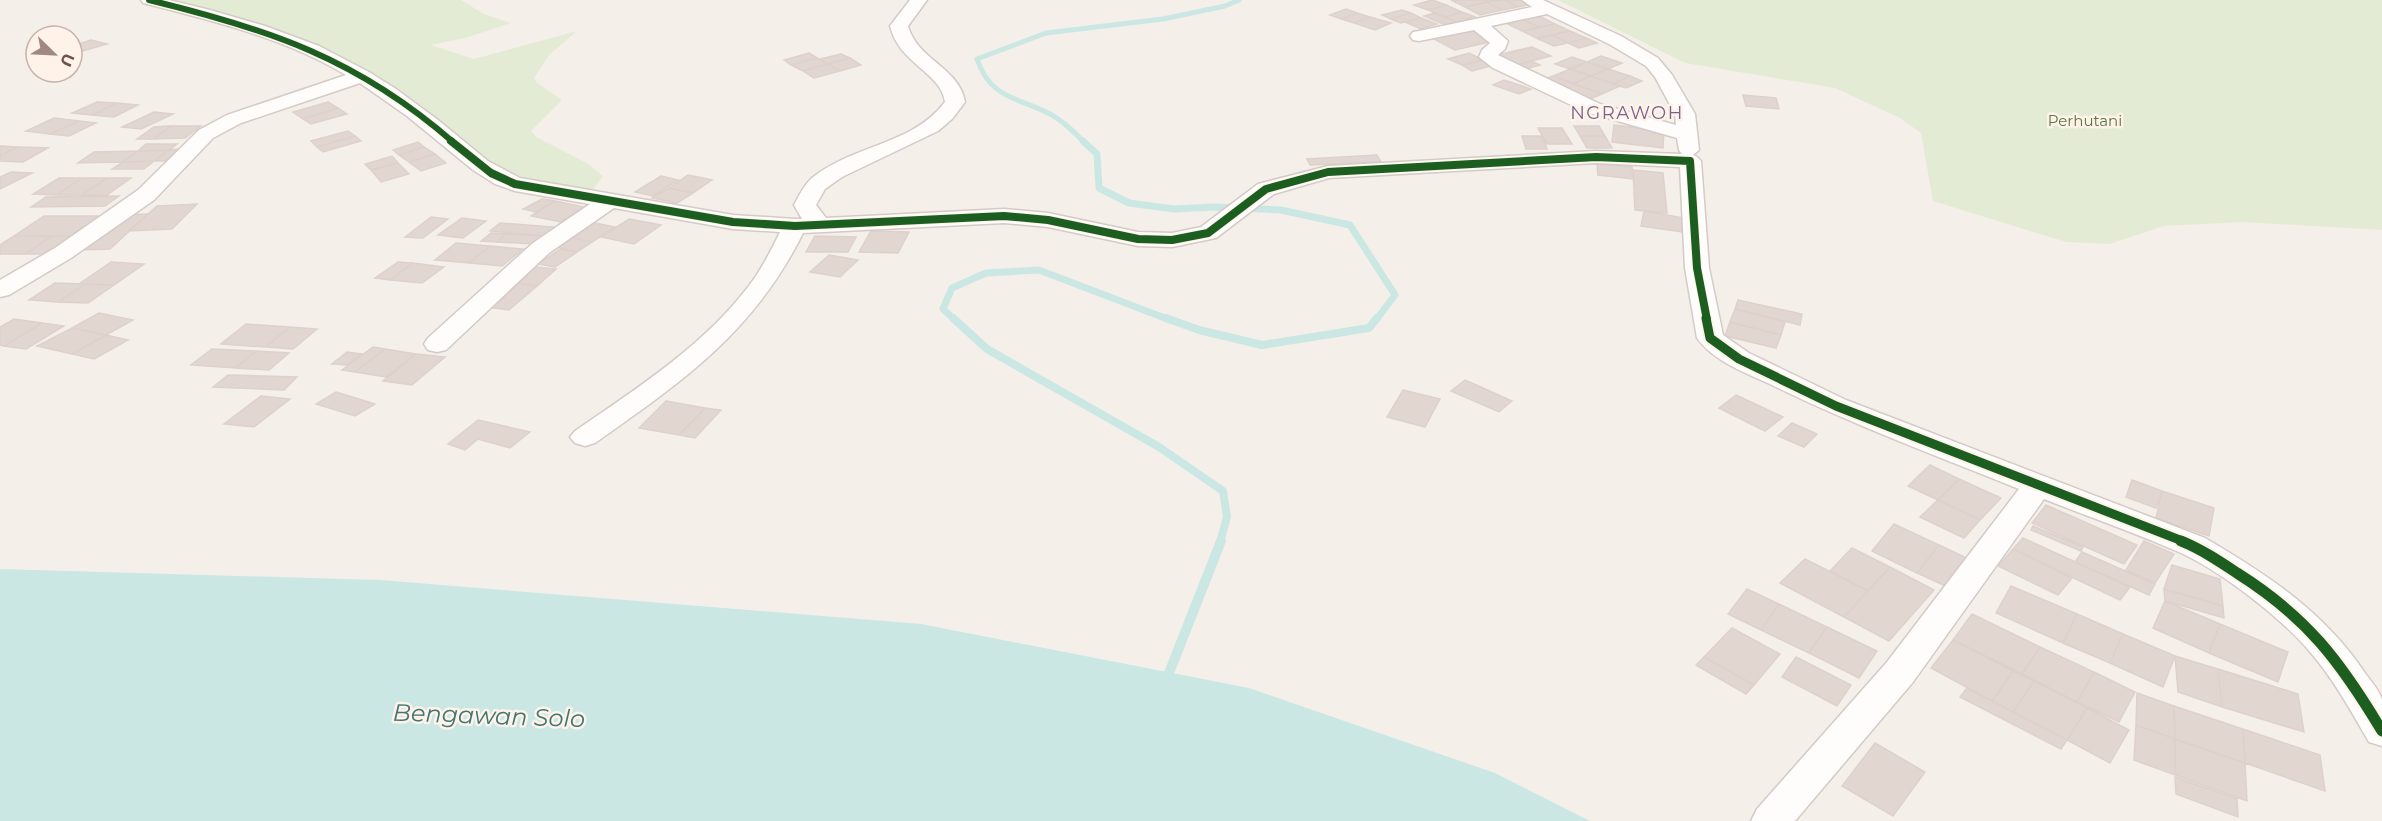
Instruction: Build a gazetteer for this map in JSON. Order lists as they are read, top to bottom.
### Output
{
  "districts": ["NGRAWOH"],
  "water": ["Bengawan Solo"],
  "parks": ["Perhutani"],
  "north": "bottom right"
}
